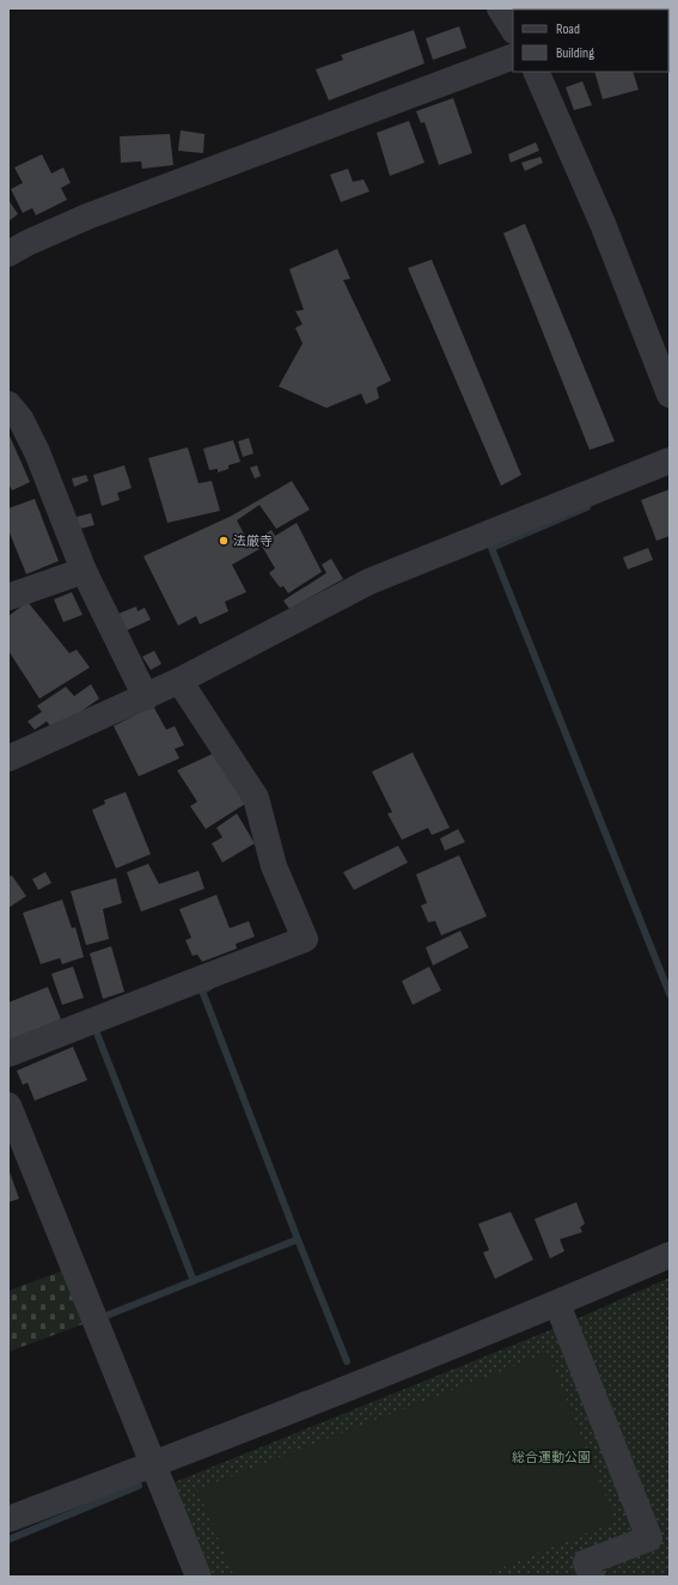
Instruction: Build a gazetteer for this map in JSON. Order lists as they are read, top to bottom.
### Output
{
  "parks": ["総合運動公園"],
  "places": ["法厳寺"],
  "legend": ["Road", "Building"]
}
